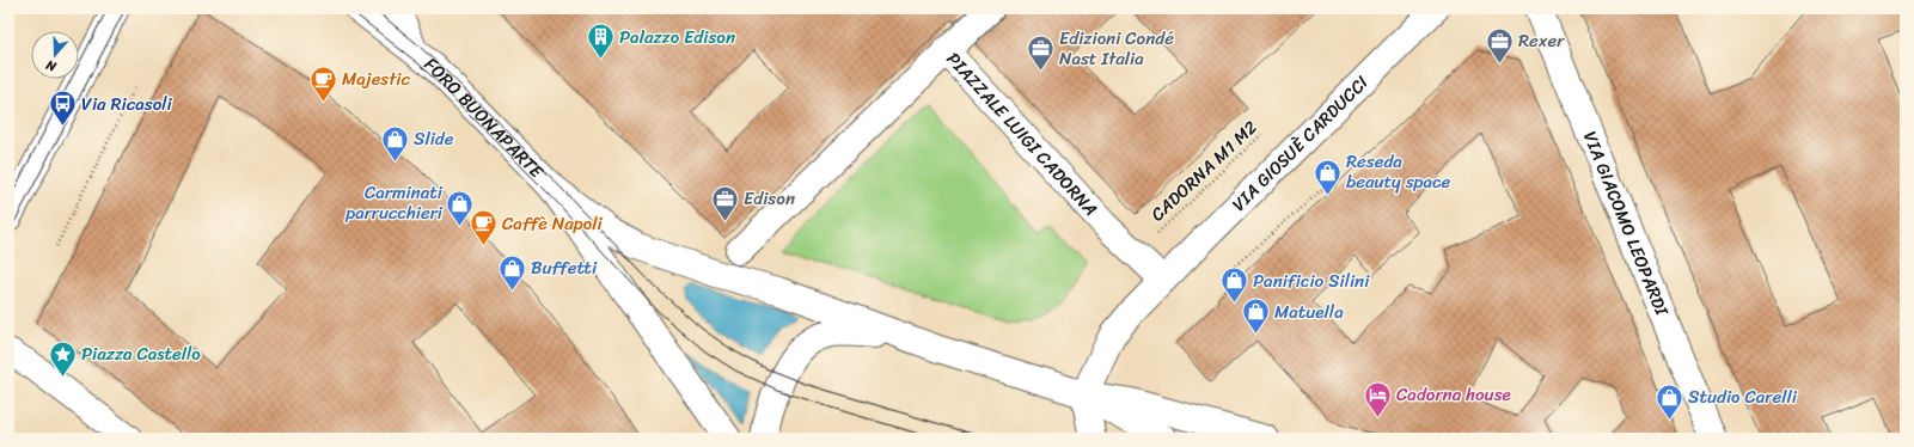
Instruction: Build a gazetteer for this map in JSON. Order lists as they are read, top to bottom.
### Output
{
  "streets": {
    "street": [
      "FORO BUONAPARTE",
      "PIAZZALE LUIGI CADORNA",
      "VIA GIOSUÈ CARDUCCI",
      "VIA GIACOMO LEOPARDI"
    ],
    "path": ["CADORNA M1 M2"]
  },
  "crossings": [
    ["PIAZZALE LUIGI CADORNA", "VIA GIOSUÈ CARDUCCI"]
  ],
  "places": {
    "building": ["Palazzo Edison"],
    "office": ["Rexer", "Edizioni Condé Nast Italia", "Edison"],
    "cafe": ["Majestic", "Caffè Napoli"],
    "bus stop": ["Via Ricasoli"],
    "shop": [
      "Slide",
      "Reseda beauty space",
      "Carminati parrucchieri",
      "Buffetti",
      "Panificio Silini",
      "Matuella",
      "Studio Carelli"
    ],
    "place": ["Piazza Castello"],
    "hotel": ["Cadorna house"]
  },
  "north": "bottom"
}
